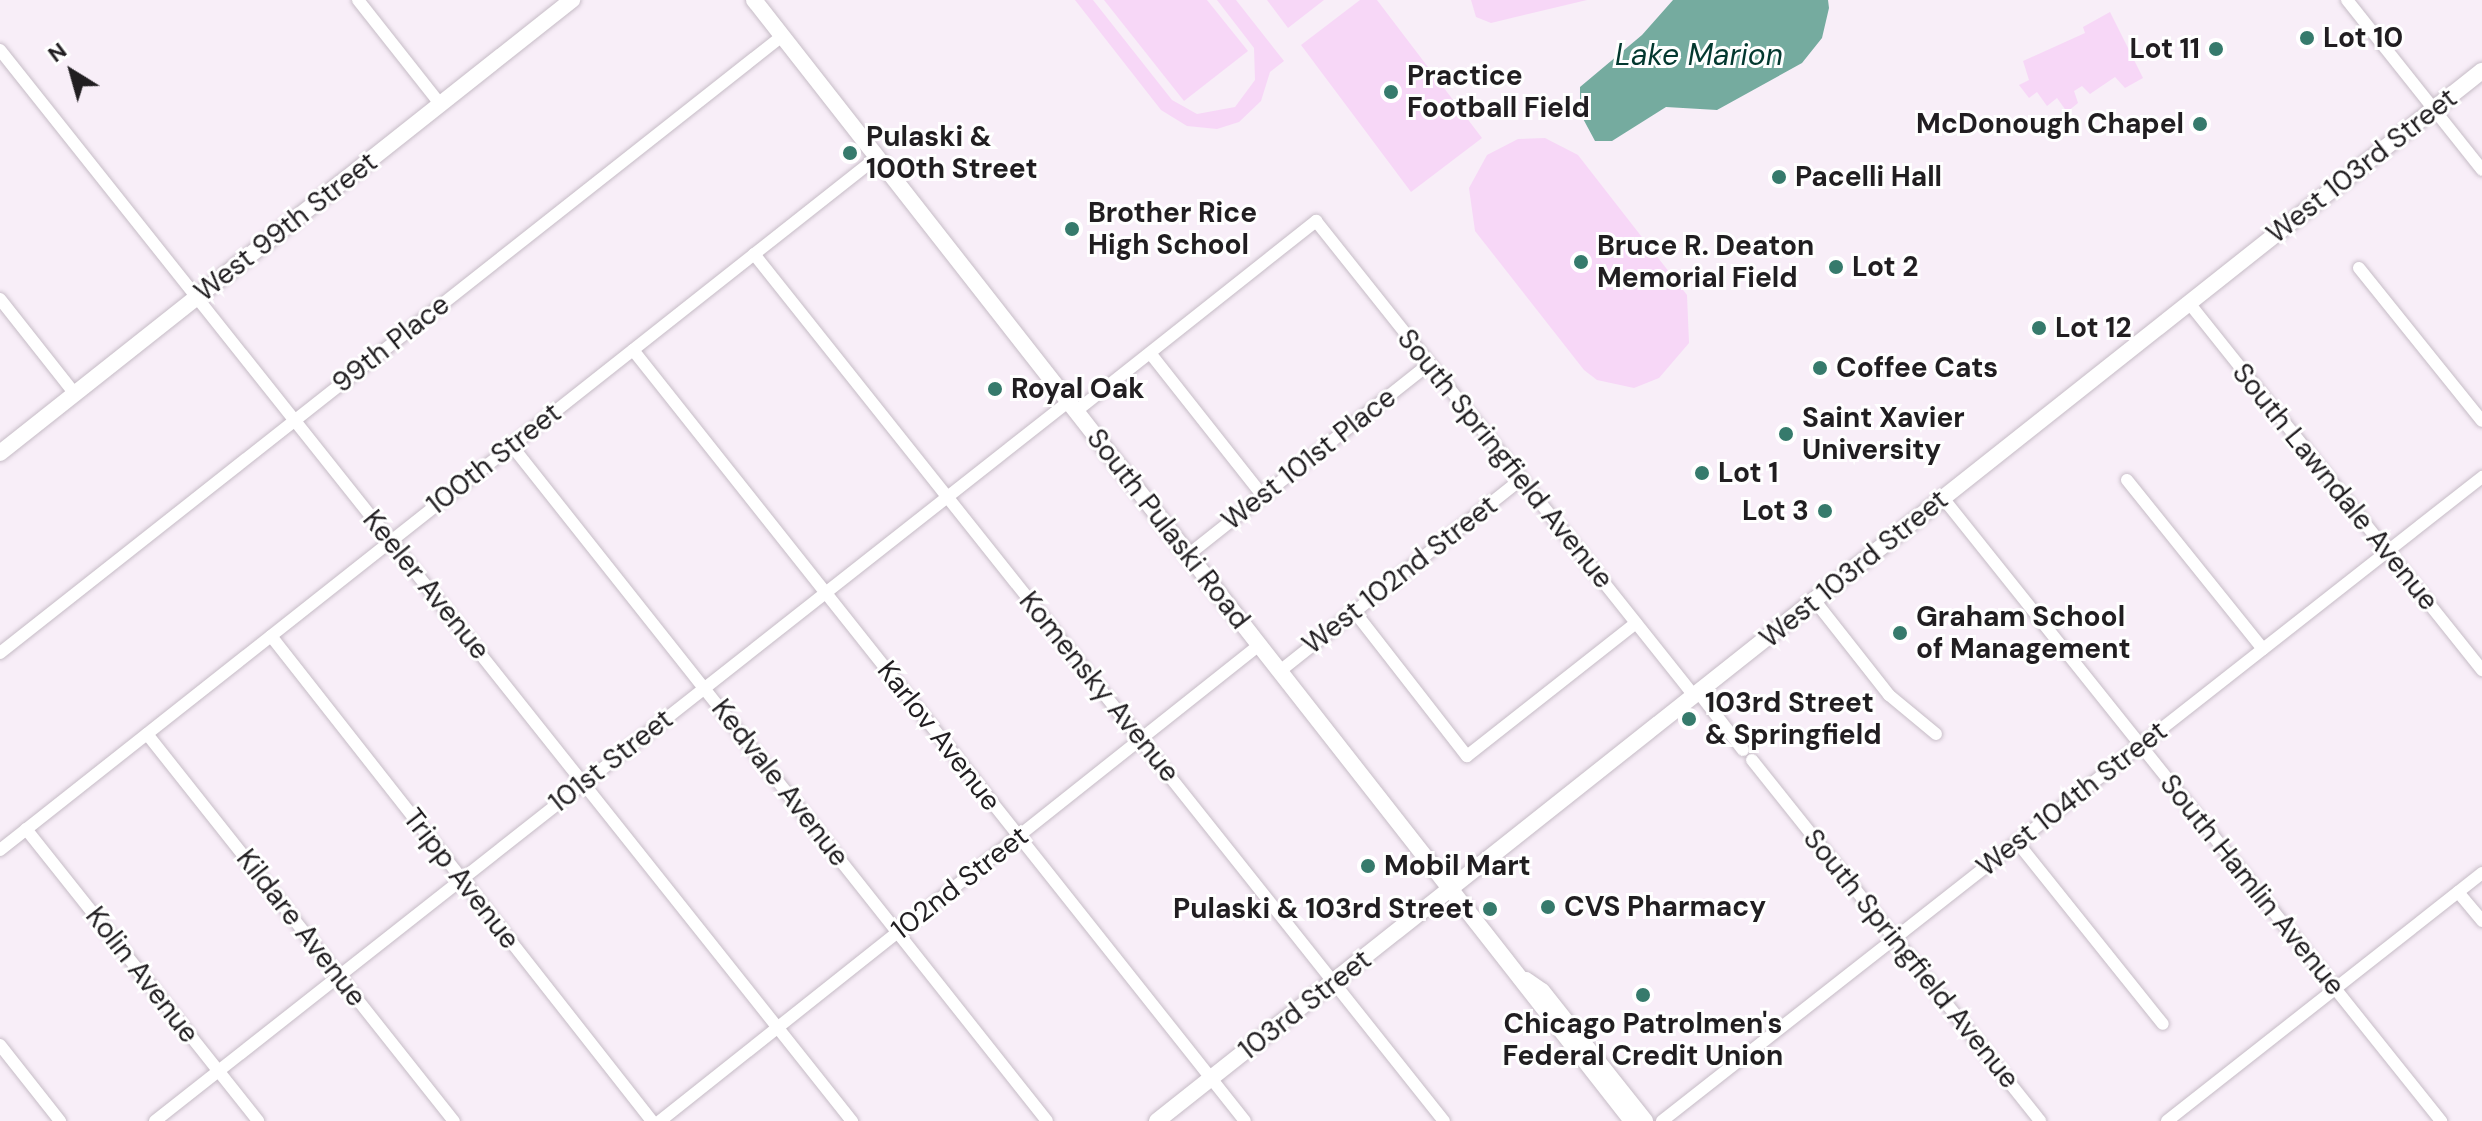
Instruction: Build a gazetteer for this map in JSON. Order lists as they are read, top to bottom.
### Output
{
  "streets": {
    "main road": [
      "West 103rd Street",
      "West 99th Street",
      "South Pulaski Road",
      "103rd Street"
    ],
    "street": [
      "99th Place",
      "100th Street",
      "West 101st Place",
      "South Springfield Avenue",
      "South Lawndale Avenue",
      "West 102nd Street",
      "Keeler Avenue",
      "Komensky Avenue",
      "Karlov Avenue",
      "101st Street",
      "Kedvale Avenue",
      "West 104th Street",
      "Tripp Avenue",
      "102nd Street",
      "South Hamlin Avenue",
      "Kildare Avenue",
      "Kolin Avenue"
    ]
  },
  "crossings": [
    ["West 103rd Street", "South Springfield Avenue"],
    ["West 103rd Street", "South Lawndale Avenue"],
    ["West 103rd Street", "South Pulaski Road"],
    ["West 103rd Street", "South Hamlin Avenue"],
    ["West 103rd Street", "103rd Street"],
    ["West 99th Street", "Keeler Avenue"],
    ["99th Place", "South Pulaski Road"],
    ["99th Place", "Keeler Avenue"],
    ["100th Street", "South Pulaski Road"],
    ["100th Street", "Keeler Avenue"],
    ["100th Street", "Komensky Avenue"],
    ["100th Street", "Karlov Avenue"],
    ["100th Street", "Kedvale Avenue"],
    ["100th Street", "Tripp Avenue"],
    ["100th Street", "Kildare Avenue"],
    ["100th Street", "Kolin Avenue"],
    ["West 101st Place", "South Springfield Avenue"],
    ["West 101st Place", "South Pulaski Road"],
    ["South Springfield Avenue", "West 102nd Street"],
    ["South Springfield Avenue", "101st Street"],
    ["South Springfield Avenue", "West 104th Street"],
    ["South Lawndale Avenue", "West 104th Street"],
    ["South Pulaski Road", "West 102nd Street"],
    ["South Pulaski Road", "101st Street"],
    ["South Pulaski Road", "102nd Street"],
    ["South Pulaski Road", "103rd Street"],
    ["Keeler Avenue", "101st Street"],
    ["Keeler Avenue", "102nd Street"],
    ["Komensky Avenue", "101st Street"],
    ["Komensky Avenue", "102nd Street"],
    ["Komensky Avenue", "103rd Street"],
    ["Karlov Avenue", "101st Street"],
    ["Karlov Avenue", "102nd Street"],
    ["Karlov Avenue", "103rd Street"],
    ["101st Street", "Kedvale Avenue"],
    ["101st Street", "Tripp Avenue"],
    ["101st Street", "Kildare Avenue"],
    ["101st Street", "Kolin Avenue"],
    ["Kedvale Avenue", "102nd Street"],
    ["West 104th Street", "South Hamlin Avenue"]
  ],
  "water": ["Lake Marion"],
  "places": [
    "Lot 10",
    "Lot 11",
    "Practice Football Field",
    "McDonough Chapel",
    "Pulaski & 100th Street",
    "Pacelli Hall",
    "Brother Rice High School",
    "Bruce R. Deaton Memorial Field",
    "Lot 2",
    "Lot 12",
    "Coffee Cats",
    "Royal Oak",
    "Saint Xavier University",
    "Lot 1",
    "Lot 3",
    "Graham School of Management",
    "103rd Street & Springfield",
    "Mobil Mart",
    "CVS Pharmacy",
    "Pulaski & 103rd Street",
    "Chicago Patrolmen's Federal Credit Union"
  ],
  "north": "top left"
}
